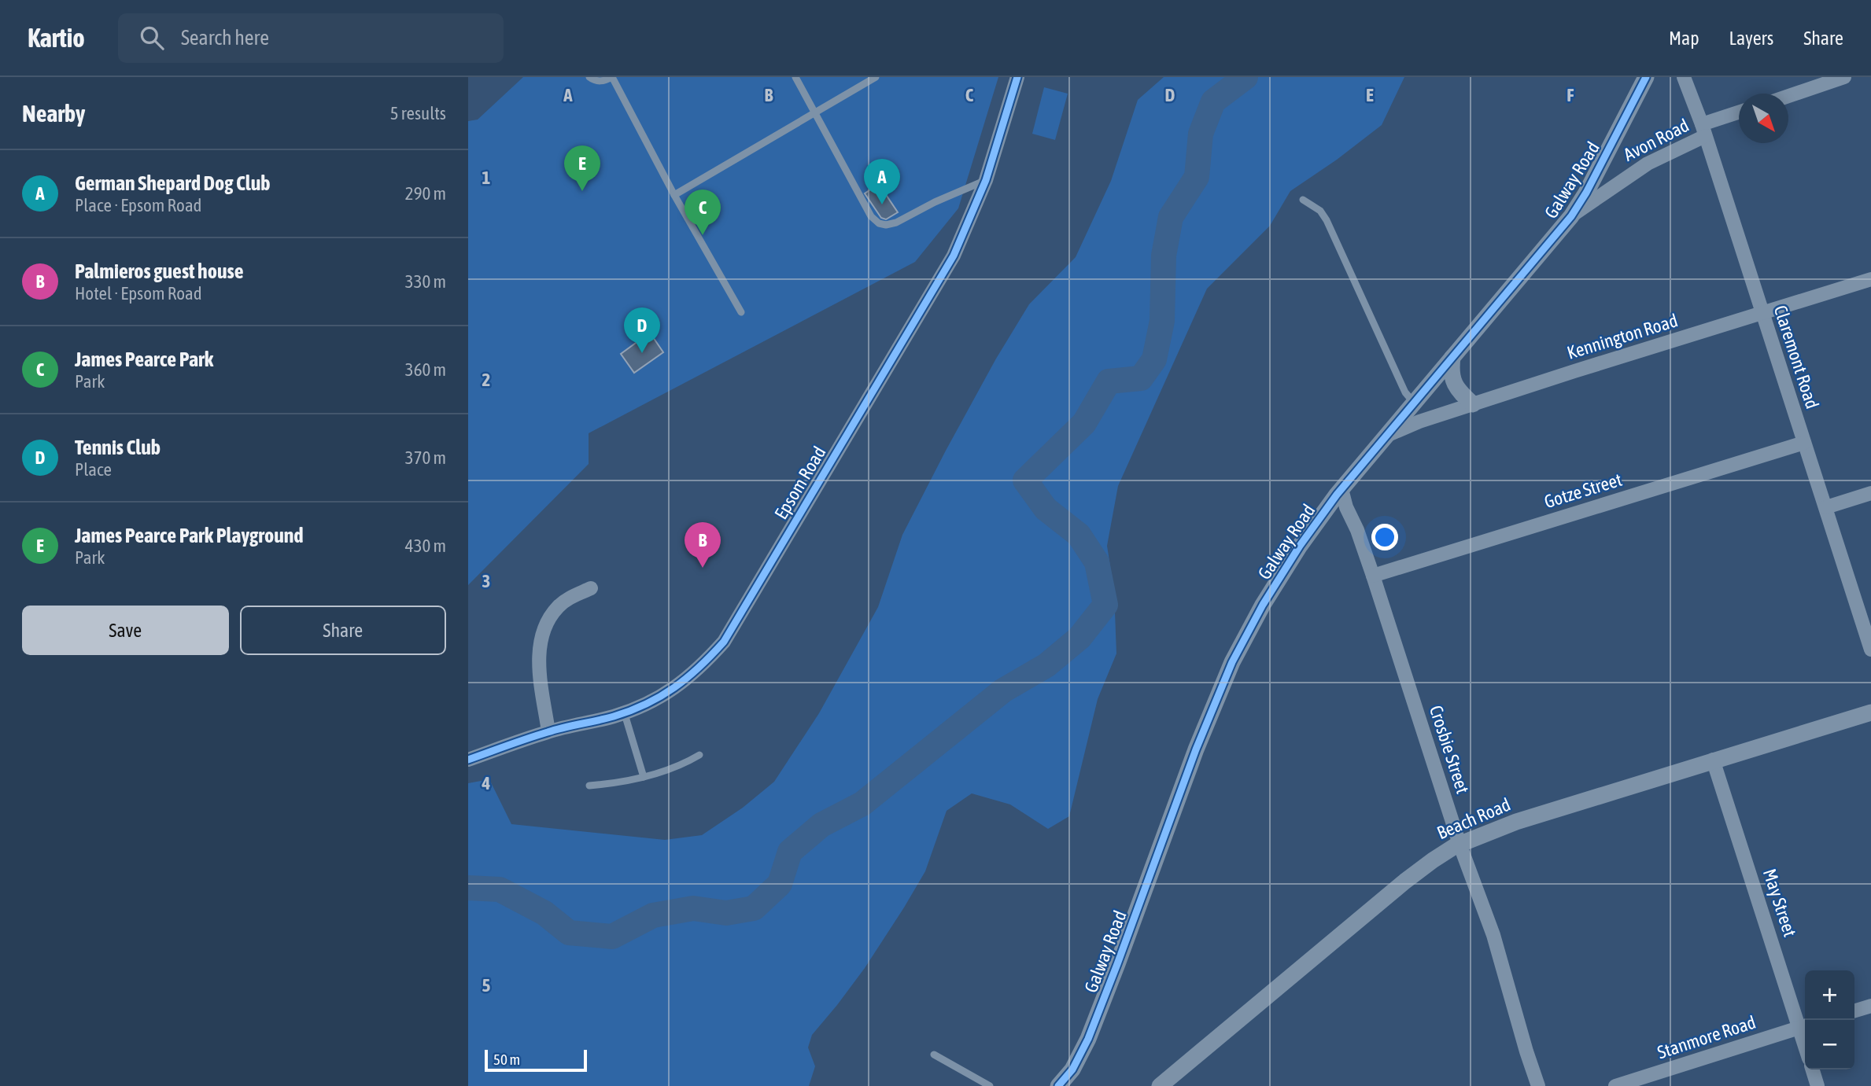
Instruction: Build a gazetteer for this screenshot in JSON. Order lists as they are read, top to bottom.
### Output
{
  "streets": {
    "street": [
      "Avon Road",
      "Galway Road",
      "Kennington Road",
      "Claremont Road",
      "Epsom Road",
      "Gotze Street",
      "Crosbie Street",
      "Beach Road",
      "May Street",
      "Stanmore Road"
    ]
  },
  "crossings": [
    ["Avon Road", "Galway Road"],
    ["Avon Road", "Claremont Road"],
    ["Galway Road", "Kennington Road"],
    ["Galway Road", "Crosbie Street"],
    ["Kennington Road", "Claremont Road"],
    ["Claremont Road", "Gotze Street"],
    ["Gotze Street", "Crosbie Street"],
    ["Crosbie Street", "Beach Road"],
    ["Beach Road", "May Street"],
    ["May Street", "Stanmore Road"]
  ],
  "scale_bar": "50 m",
  "north": "bottom right",
  "page": {
    "header": "Kartio",
    "search": "Search here",
    "nav": ["Map", "Layers", "Share"],
    "heading": ["Nearby", "5 results"],
    "pins": [
      "E",
      "A",
      "C",
      "D",
      "B"
    ],
    "list": [
      {
        "mark": "A",
        "name": "German Shepard Dog Club",
        "note": "Place · Epsom Road",
        "value": "290 m"
      },
      {
        "mark": "B",
        "name": "Palmieros guest house",
        "note": "Hotel · Epsom Road",
        "value": "330 m"
      },
      {
        "mark": "C",
        "name": "James Pearce Park",
        "note": "Park",
        "value": "360 m"
      },
      {
        "mark": "D",
        "name": "Tennis Club",
        "note": "Place",
        "value": "370 m"
      },
      {
        "mark": "E",
        "name": "James Pearce Park Playground",
        "note": "Park",
        "value": "430 m"
      }
    ],
    "buttons": ["Save", "Share"],
    "map_buttons": ["+", "−"],
    "scale": "50 m"
  },
  "grid": {
    "columns": [
      "A",
      "B",
      "C",
      "D",
      "E",
      "F"
    ],
    "rows": [
      "1",
      "2",
      "3",
      "4",
      "5"
    ]
  }
}
